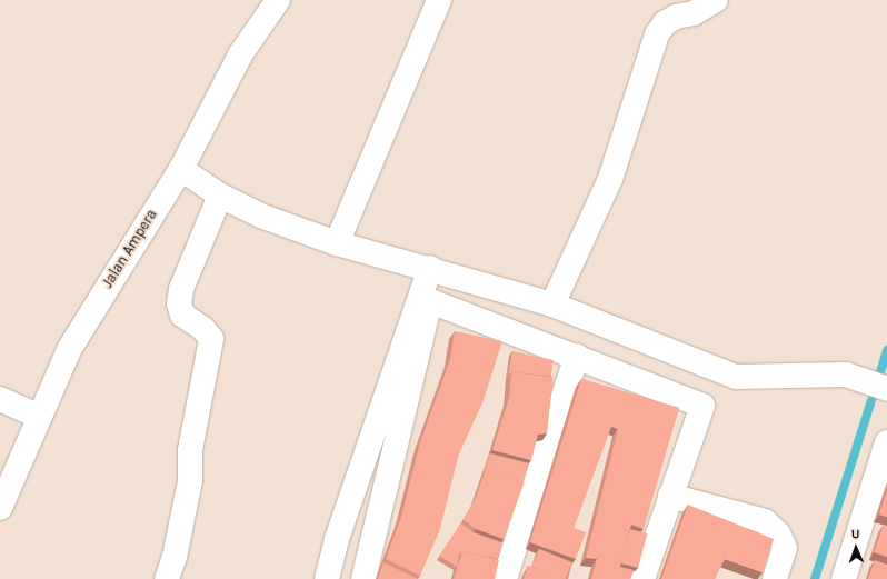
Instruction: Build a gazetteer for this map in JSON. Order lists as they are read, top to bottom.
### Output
{
  "streets": {
    "street": ["Jalan Ampera"]
  },
  "north": "top"
}
